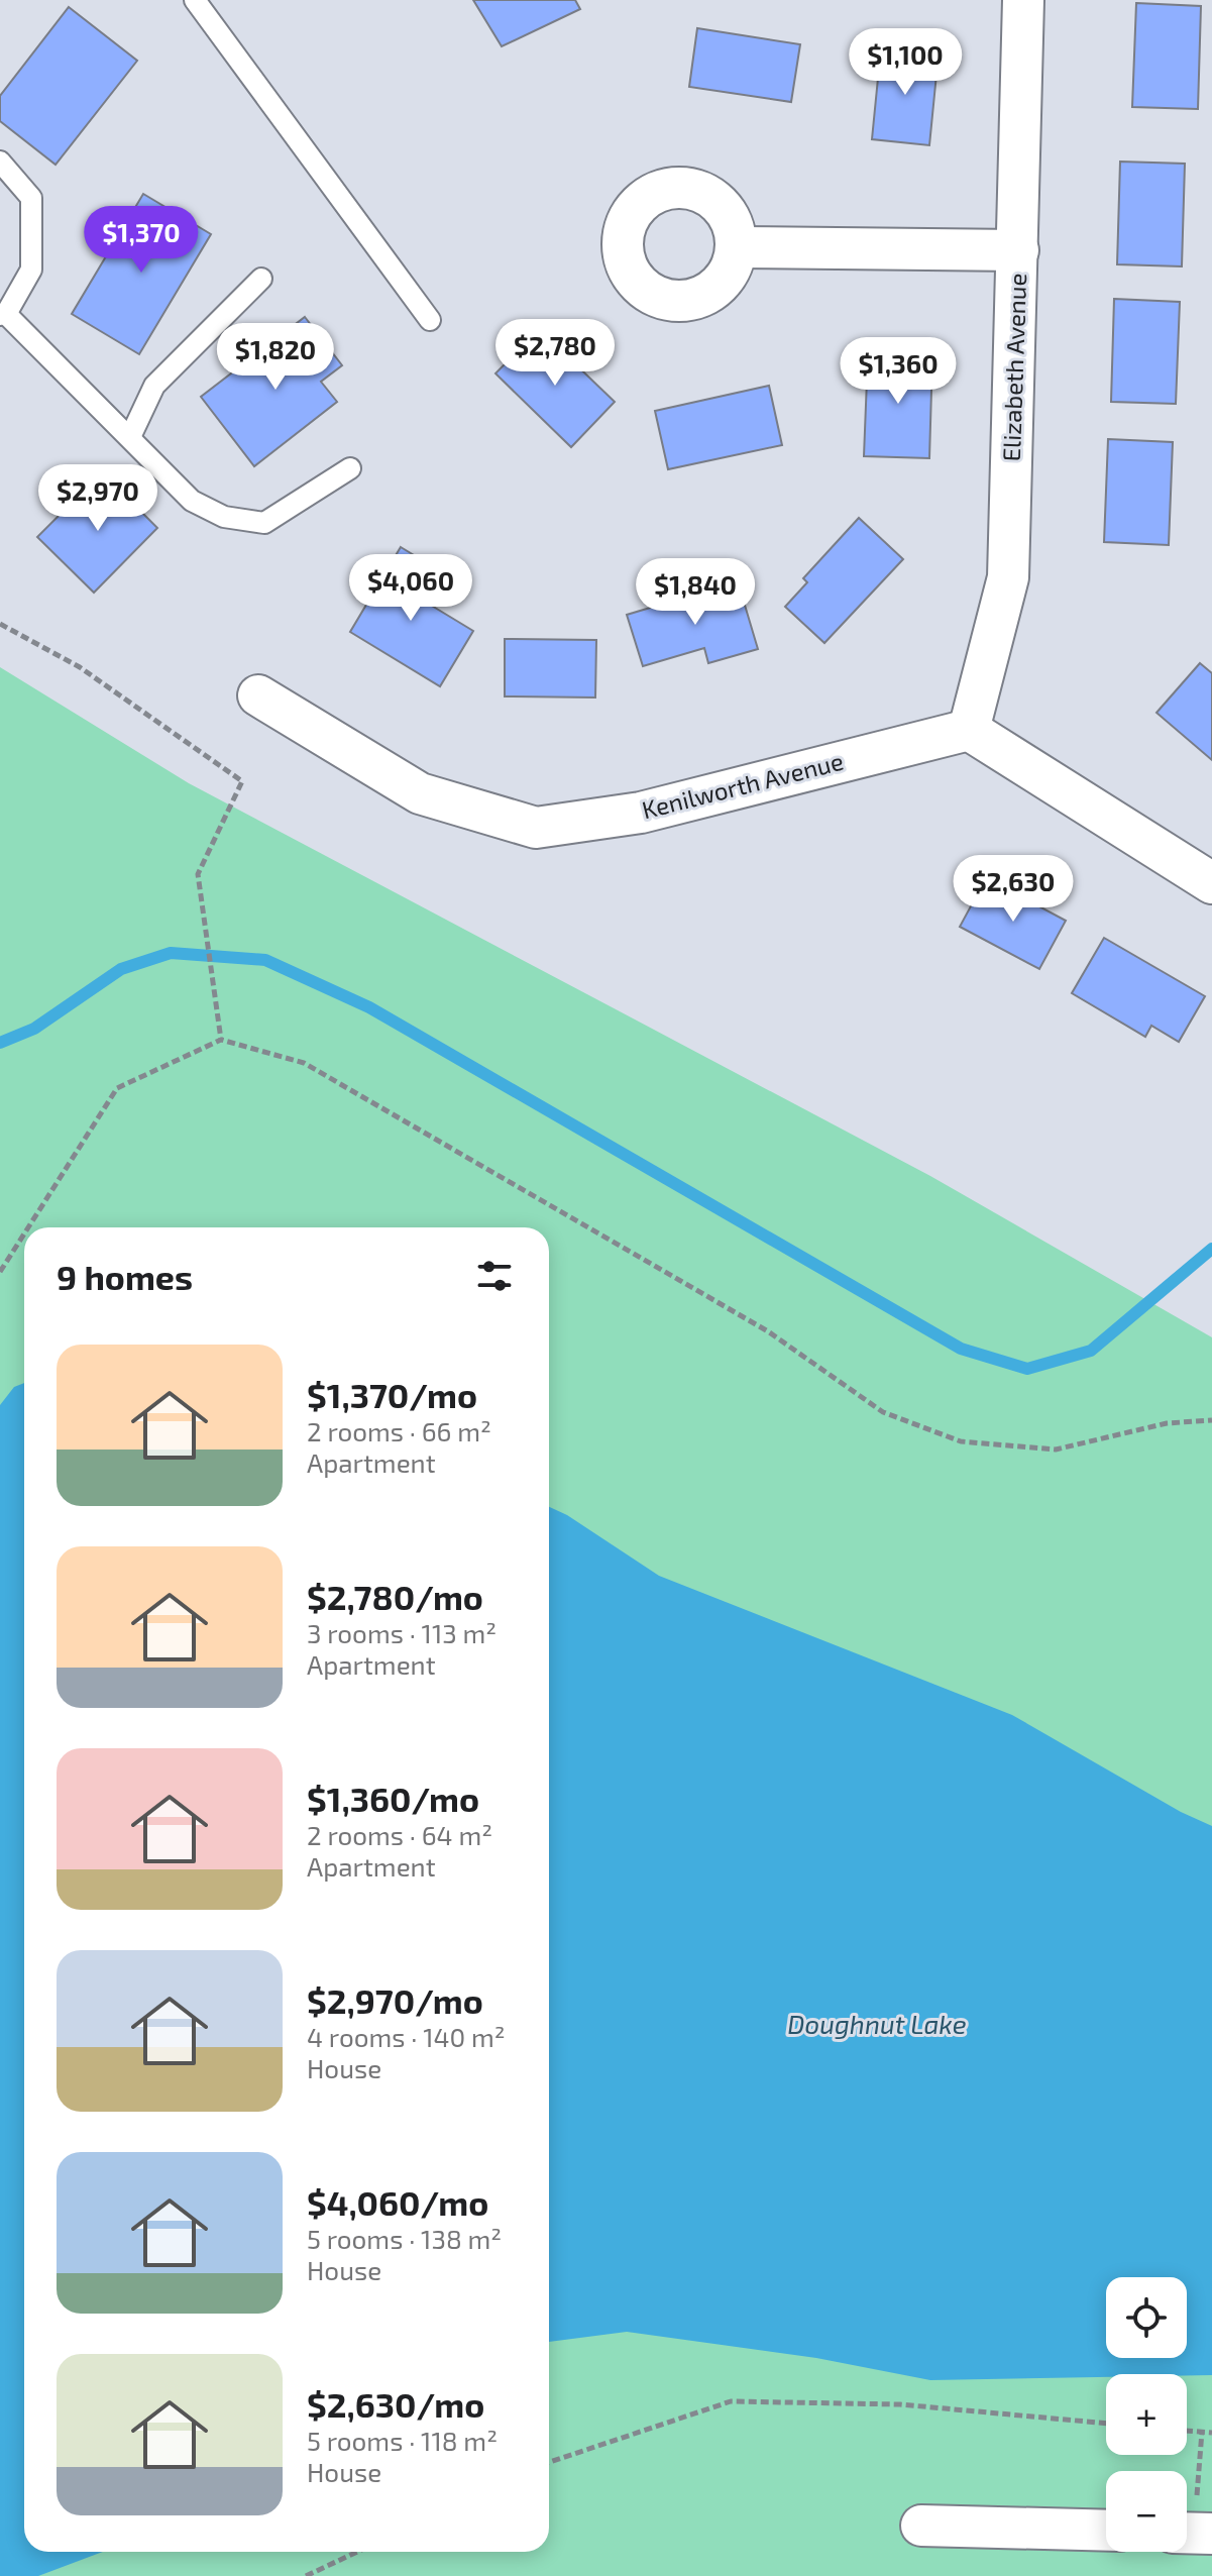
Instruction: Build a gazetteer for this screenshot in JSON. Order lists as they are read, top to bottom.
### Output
{
  "streets": {
    "street": ["Elizabeth Avenue", "Kenilworth Avenue"]
  },
  "crossings": [
    ["Elizabeth Avenue", "Kenilworth Avenue"]
  ],
  "water": ["Doughnut Lake"],
  "page": {
    "price": [
      "$1,100",
      "$1,370",
      "$2,780",
      "$1,820",
      "$1,360",
      "$2,970",
      "$4,060",
      "$1,840",
      "$2,630"
    ],
    "heading": "9 homes",
    "list": [
      {
        "name": "$1,370/mo",
        "note": "2 rooms · 66 m² · Apartment"
      },
      {
        "name": "$2,780/mo",
        "note": "3 rooms · 113 m² · Apartment"
      },
      {
        "name": "$1,360/mo",
        "note": "2 rooms · 64 m² · Apartment"
      },
      {
        "name": "$2,970/mo",
        "note": "4 rooms · 140 m² · House"
      },
      {
        "name": "$4,060/mo",
        "note": "5 rooms · 138 m² · House"
      },
      {
        "name": "$2,630/mo",
        "note": "5 rooms · 118 m² · House"
      }
    ],
    "map_buttons": ["+", "−"]
  }
}
